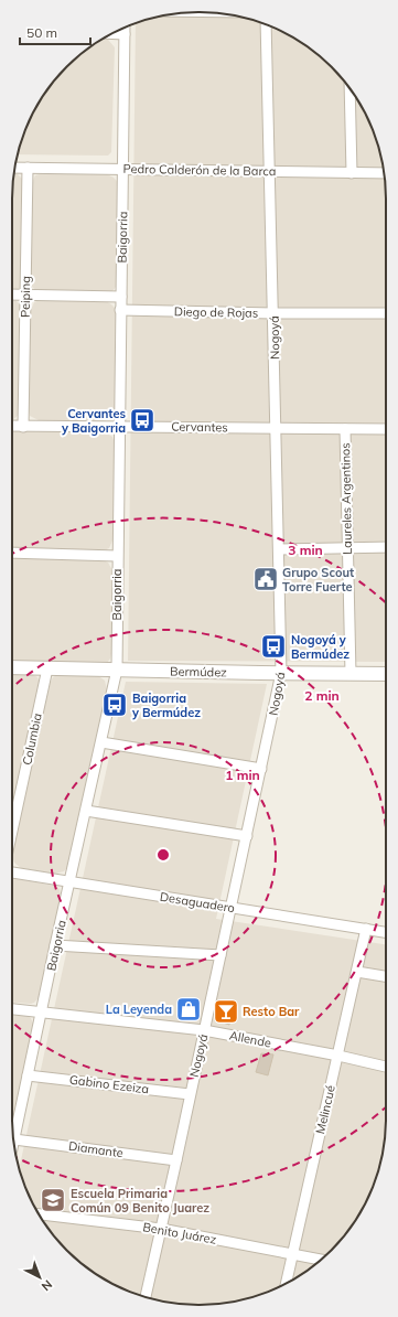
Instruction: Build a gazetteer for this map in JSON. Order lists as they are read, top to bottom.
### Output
{
  "streets": {
    "street": [
      "Pedro Calderón de la Barca",
      "Baigorria",
      "Peiping",
      "Diego de Rojas",
      "Nogoyá",
      "Cervantes",
      "Laureles Argentinos",
      "Bermúdez",
      "Columbia",
      "Desaguadero",
      "Allende",
      "Gabino Ezeiza",
      "Melincué",
      "Diamante",
      "Benito Juárez"
    ]
  },
  "crossings": [
    ["Pedro Calderón de la Barca", "Baigorria"],
    ["Pedro Calderón de la Barca", "Peiping"],
    ["Pedro Calderón de la Barca", "Nogoyá"],
    ["Baigorria", "Diego de Rojas"],
    ["Baigorria", "Cervantes"],
    ["Baigorria", "Bermúdez"],
    ["Baigorria", "Desaguadero"],
    ["Baigorria", "Allende"],
    ["Baigorria", "Gabino Ezeiza"],
    ["Baigorria", "Diamante"],
    ["Peiping", "Cervantes"],
    ["Diego de Rojas", "Nogoyá"],
    ["Nogoyá", "Cervantes"],
    ["Nogoyá", "Bermúdez"],
    ["Nogoyá", "Desaguadero"],
    ["Nogoyá", "Allende"],
    ["Nogoyá", "Gabino Ezeiza"],
    ["Nogoyá", "Diamante"],
    ["Nogoyá", "Benito Juárez"],
    ["Cervantes", "Laureles Argentinos"],
    ["Laureles Argentinos", "Bermúdez"],
    ["Bermúdez", "Columbia"],
    ["Desaguadero", "Melincué"],
    ["Allende", "Melincué"],
    ["Melincué", "Benito Juárez"]
  ],
  "places": {
    "bus stop": ["Cervantes y Baigorria", "Nogoyá y Bermúdez", "Baigorria y Bermúdez"],
    "public building": ["Grupo Scout Torre Fuerte"],
    "shop": ["La Leyenda"],
    "bar": ["Resto Bar"],
    "school or university": ["Escuela Primaria Común 09 Benito Juarez"]
  },
  "scale_bar": "50 m",
  "north": "bottom right",
  "rings": ["3 min", "2 min", "1 min"]
}
